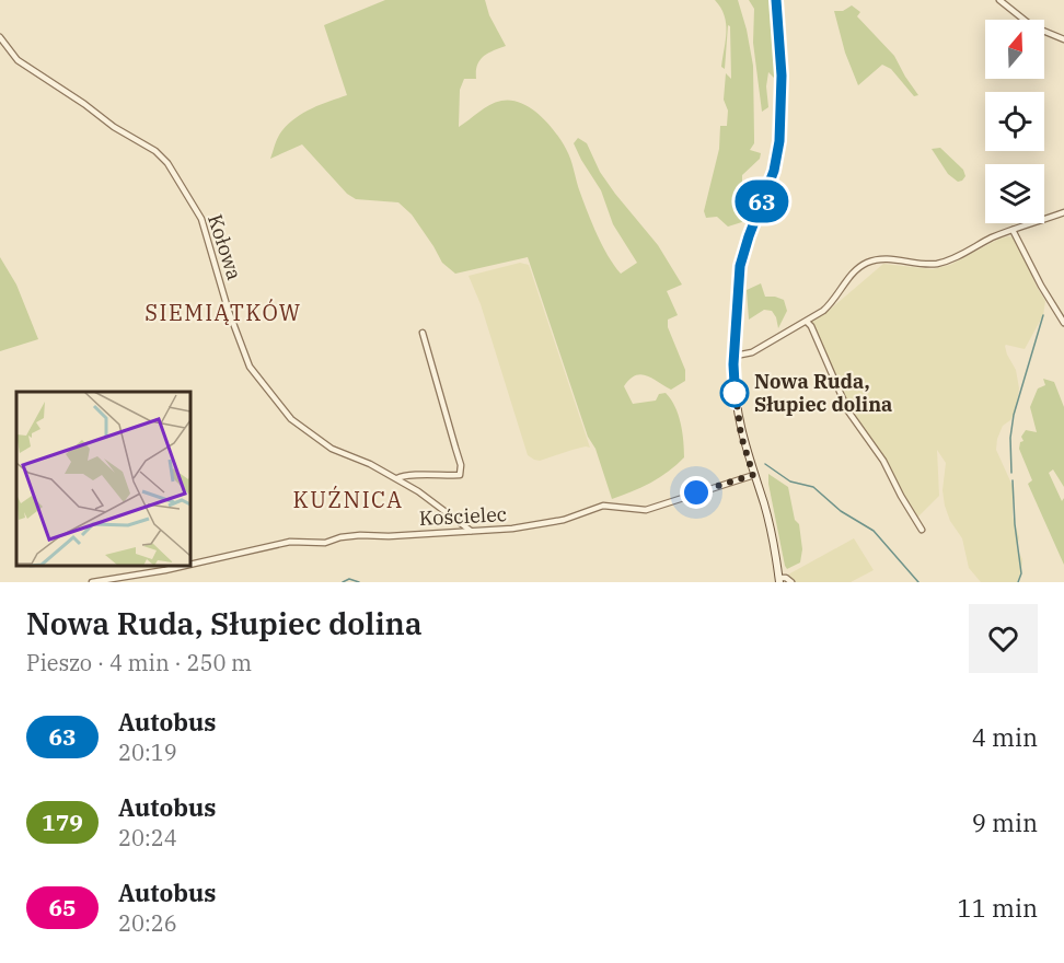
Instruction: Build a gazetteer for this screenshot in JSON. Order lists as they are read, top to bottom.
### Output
{
  "streets": {
    "street": ["Kołowa", "Kościelec"]
  },
  "crossings": [
    ["Kołowa", "Kościelec"]
  ],
  "districts": ["SIEMIĄTKÓW", "KUŹNICA"],
  "places": ["Nowa Ruda, Słupiec dolina"],
  "lines": ["bus line 63"],
  "north": "top",
  "page": {
    "on_map": "63",
    "heading": ["Nowa Ruda, Słupiec dolina", "Pieszo · 4 min · 250 m"],
    "list": [
      {
        "mark": "63",
        "name": "Autobus",
        "note": "20:19",
        "value": "4 min"
      },
      {
        "mark": "179",
        "name": "Autobus",
        "note": "20:24",
        "value": "9 min"
      },
      {
        "mark": "65",
        "name": "Autobus",
        "note": "20:26",
        "value": "11 min"
      }
    ]
  }
}
